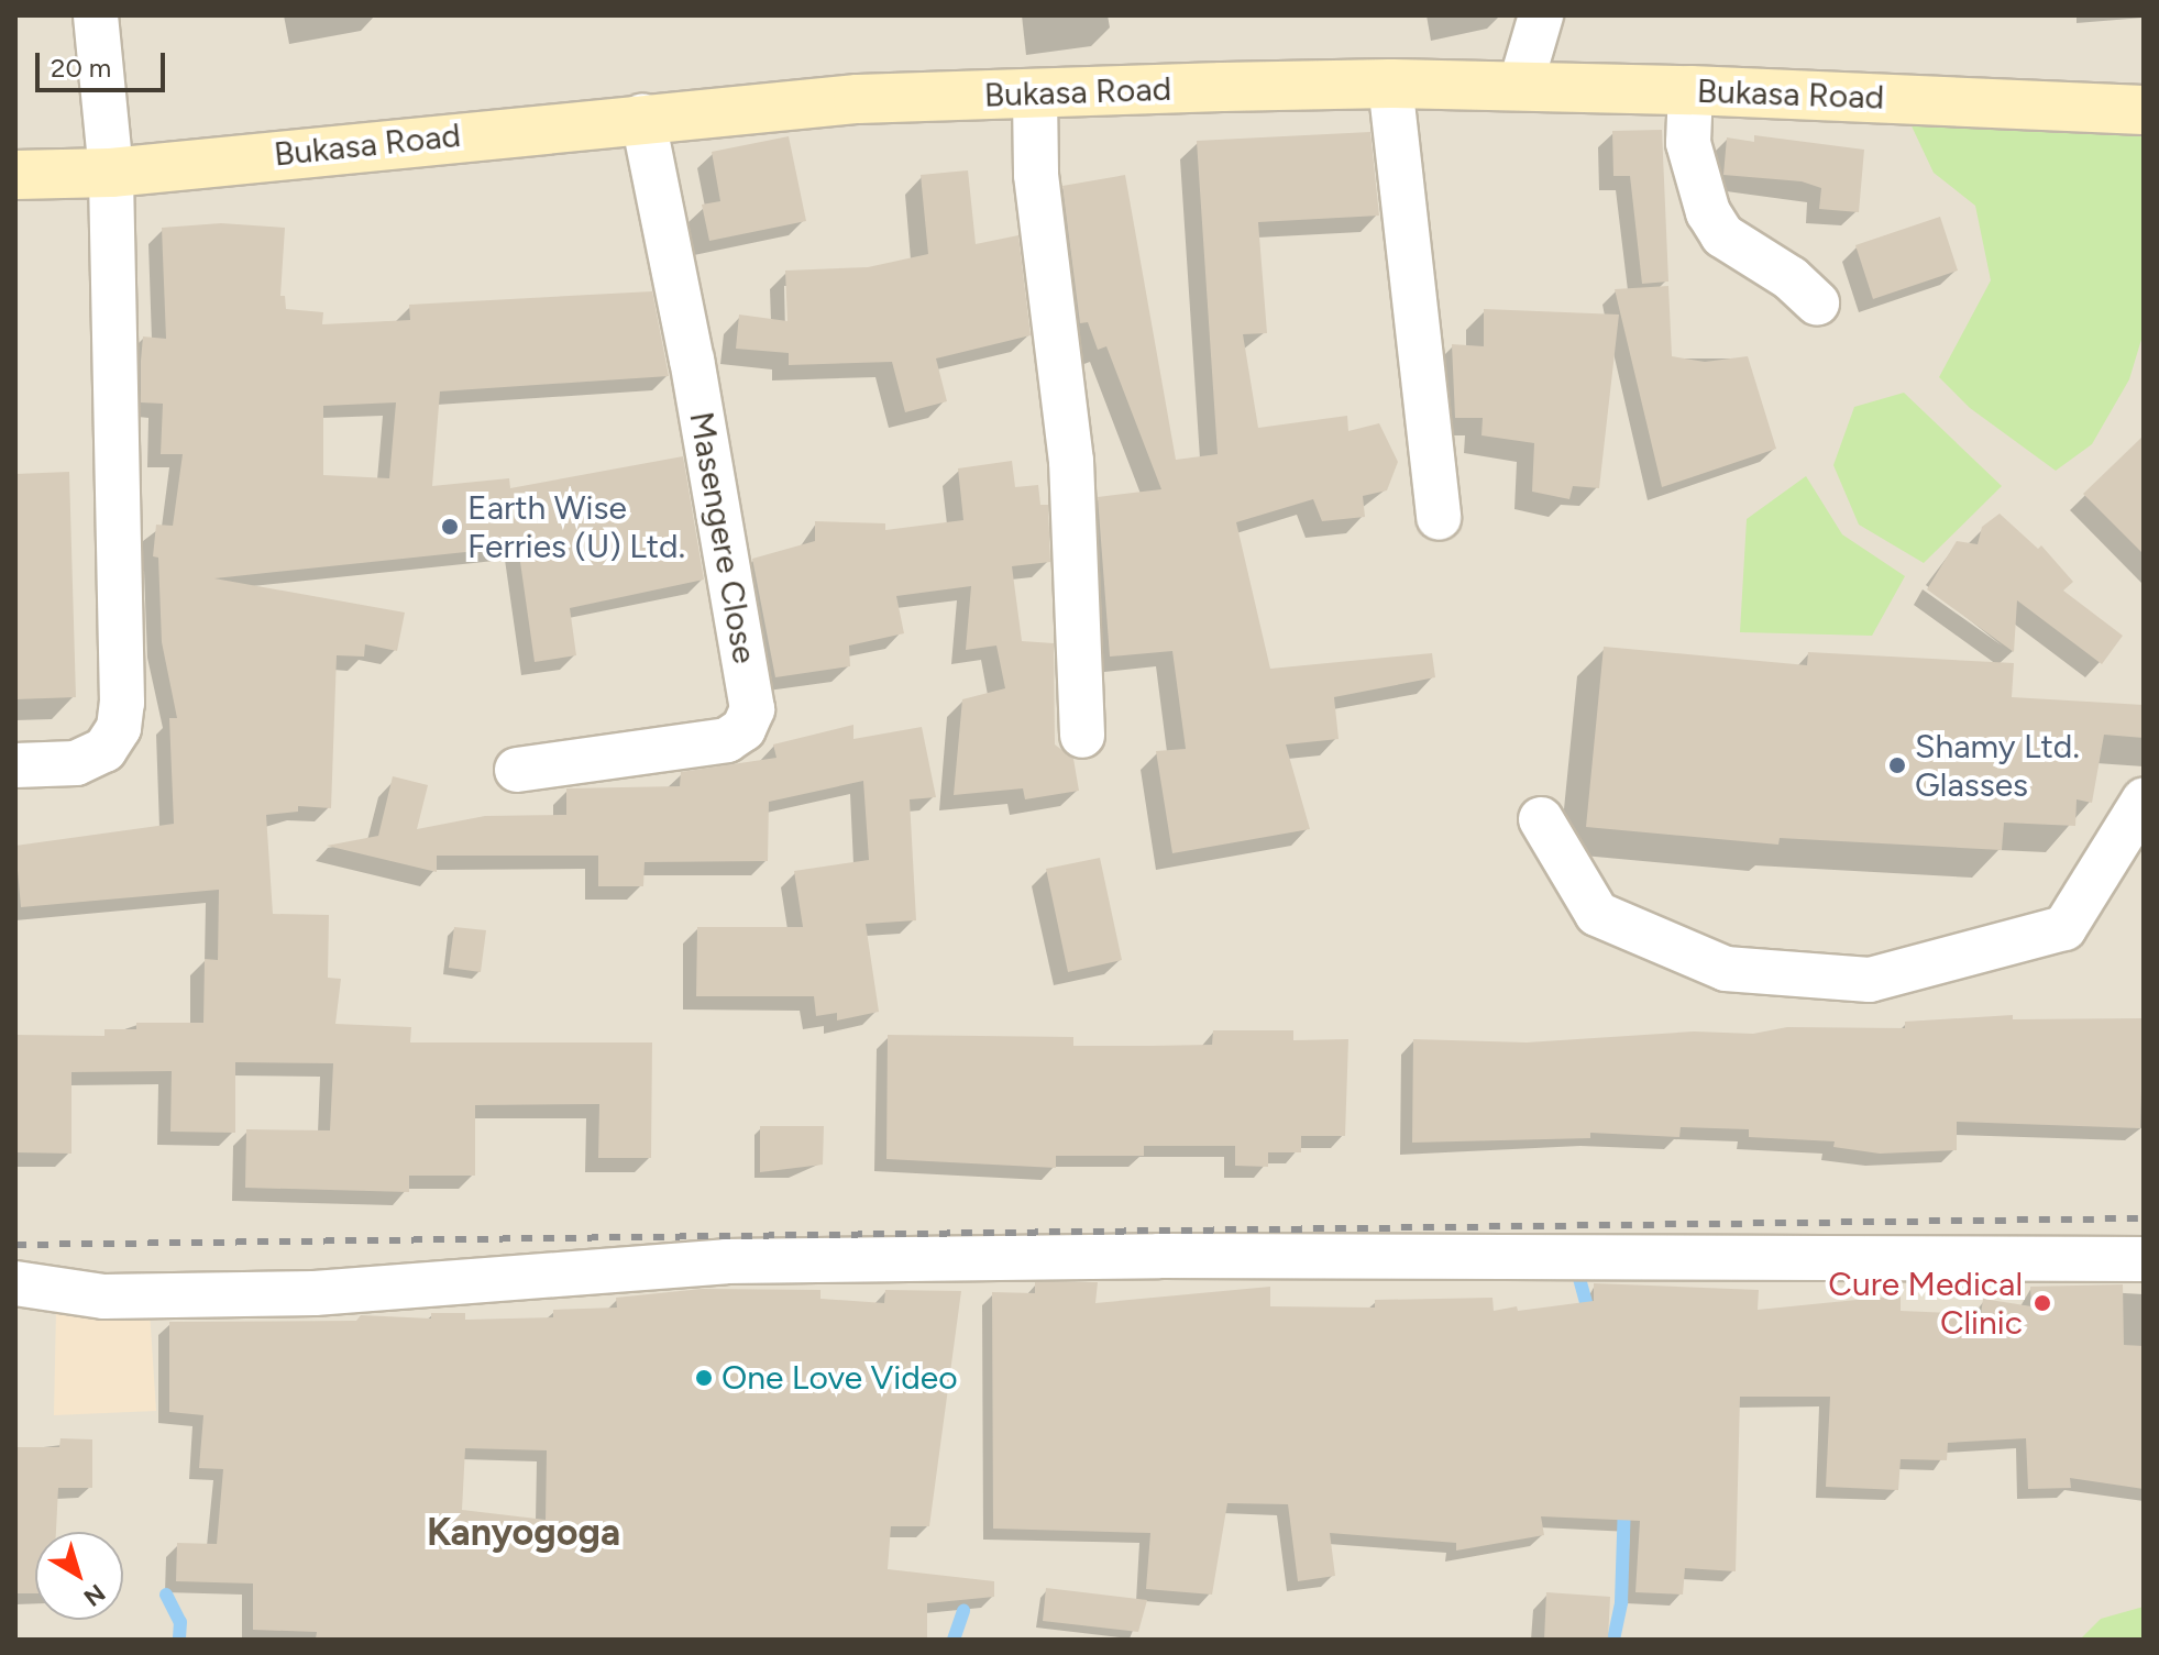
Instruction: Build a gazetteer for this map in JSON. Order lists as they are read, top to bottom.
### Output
{
  "streets": {
    "street": ["Bukasa Road", "Masengere Close"]
  },
  "crossings": [
    ["Bukasa Road", "Masengere Close"]
  ],
  "districts": ["Kanyogoga"],
  "places": [
    "Earth Wise Ferries (U) Ltd.",
    "Shamy Ltd. Glasses",
    "Cure Medical Clinic",
    "One Love Video"
  ],
  "scale_bar": "20 m",
  "north": "bottom right"
}
